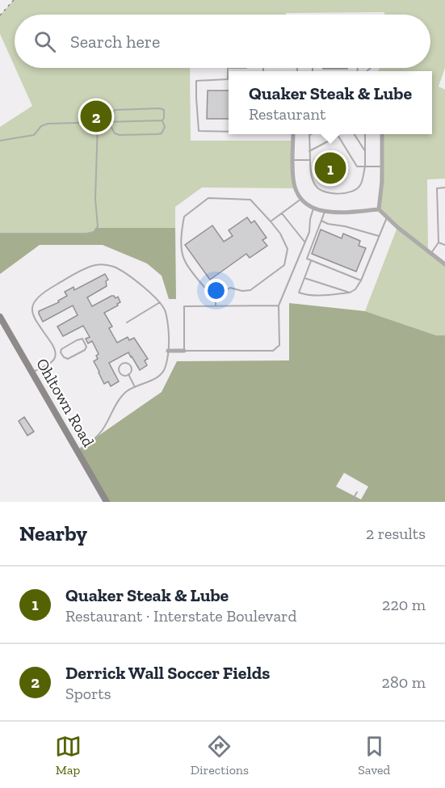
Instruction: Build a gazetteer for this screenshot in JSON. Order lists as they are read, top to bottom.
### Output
{
  "streets": {
    "street": ["Ohltown Road"]
  },
  "page": {
    "search": "Search here",
    "popup": ["Quaker Steak & Lube", "Restaurant"],
    "pins": ["2", "1"],
    "heading": ["Nearby", "2 results"],
    "list": [
      {
        "mark": "1",
        "name": "Quaker Steak & Lube",
        "note": "Restaurant · Interstate Boulevard",
        "value": "220 m"
      },
      {
        "mark": "2",
        "name": "Derrick Wall Soccer Fields",
        "note": "Sports",
        "value": "280 m"
      }
    ],
    "nav": ["Map", "Directions", "Saved"]
  }
}
